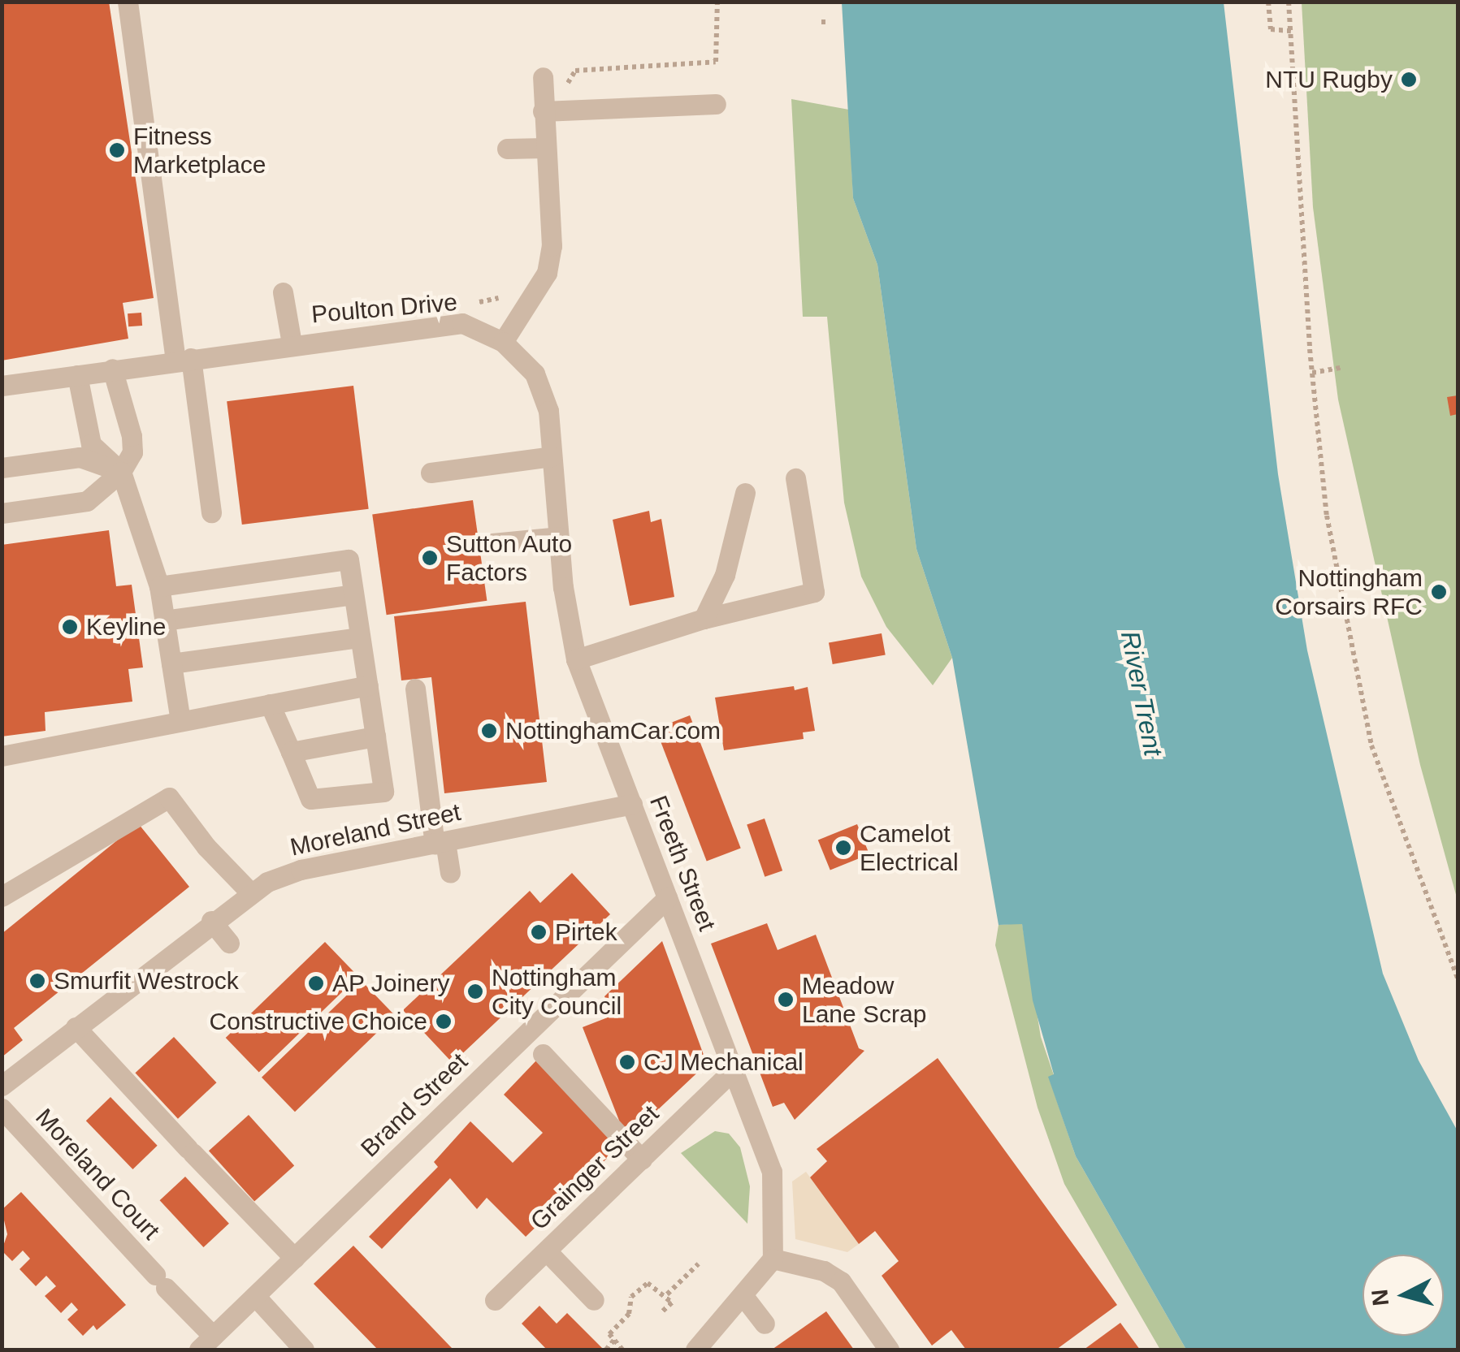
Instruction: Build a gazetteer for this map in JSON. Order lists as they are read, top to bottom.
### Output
{
  "streets": {
    "street": [
      "Poulton Drive",
      "Moreland Street",
      "Freeth Street",
      "Brand Street",
      "Grainger Street",
      "Moreland Court"
    ]
  },
  "crossings": [
    ["Poulton Drive", "Freeth Street"],
    ["Moreland Street", "Freeth Street"],
    ["Freeth Street", "Brand Street"],
    ["Freeth Street", "Grainger Street"],
    ["Brand Street", "Moreland Court"]
  ],
  "water": ["River Trent"],
  "places": [
    "NTU Rugby",
    "Fitness Marketplace",
    "Sutton Auto Factors",
    "Nottingham Corsairs RFC",
    "Keyline",
    "NottinghamCar.com",
    "Camelot Electrical",
    "Pirtek",
    "Smurfit Westrock",
    "AP Joinery",
    "Nottingham City Council",
    "Meadow Lane Scrap",
    "Constructive Choice",
    "CJ Mechanical"
  ],
  "north": "left"
}
